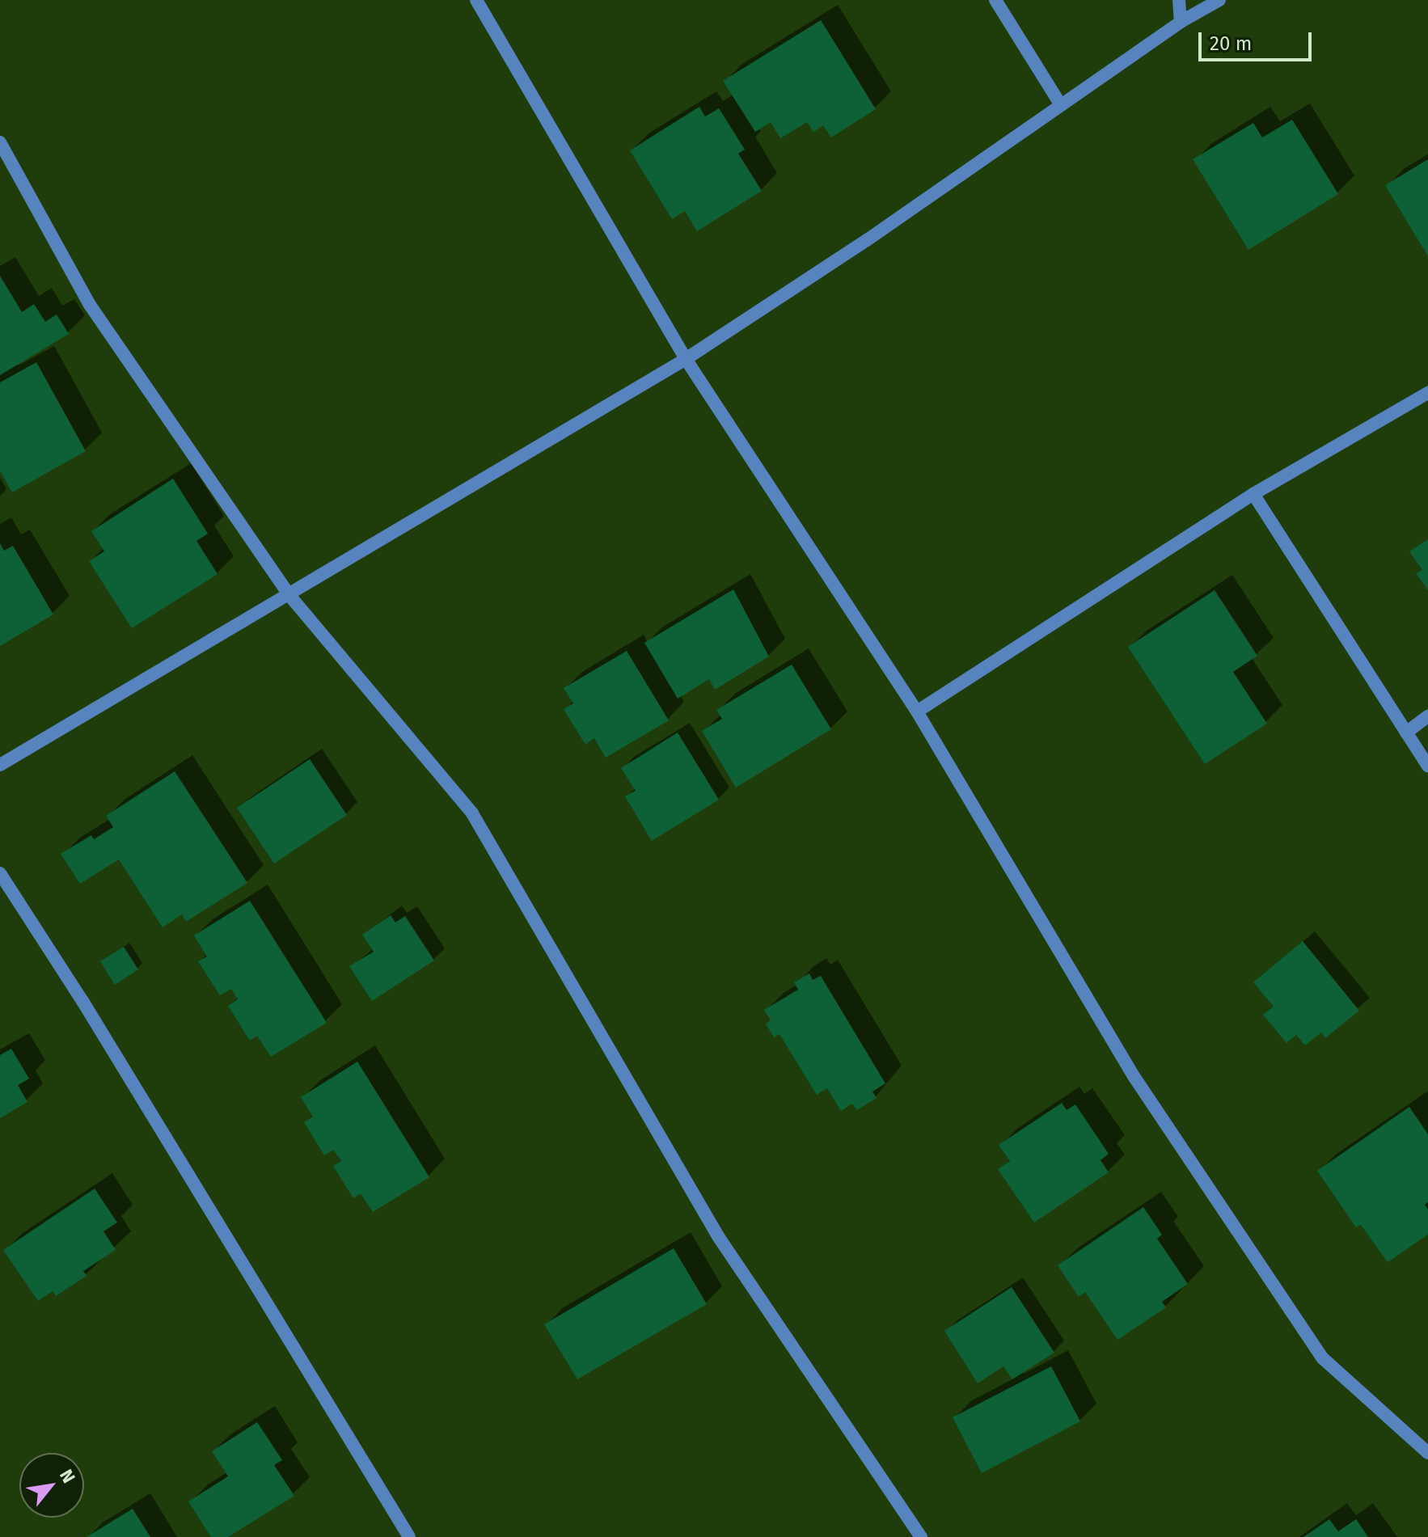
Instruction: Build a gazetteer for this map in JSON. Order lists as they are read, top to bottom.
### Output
{
  "scale_bar": "20 m",
  "north": "top right"
}
